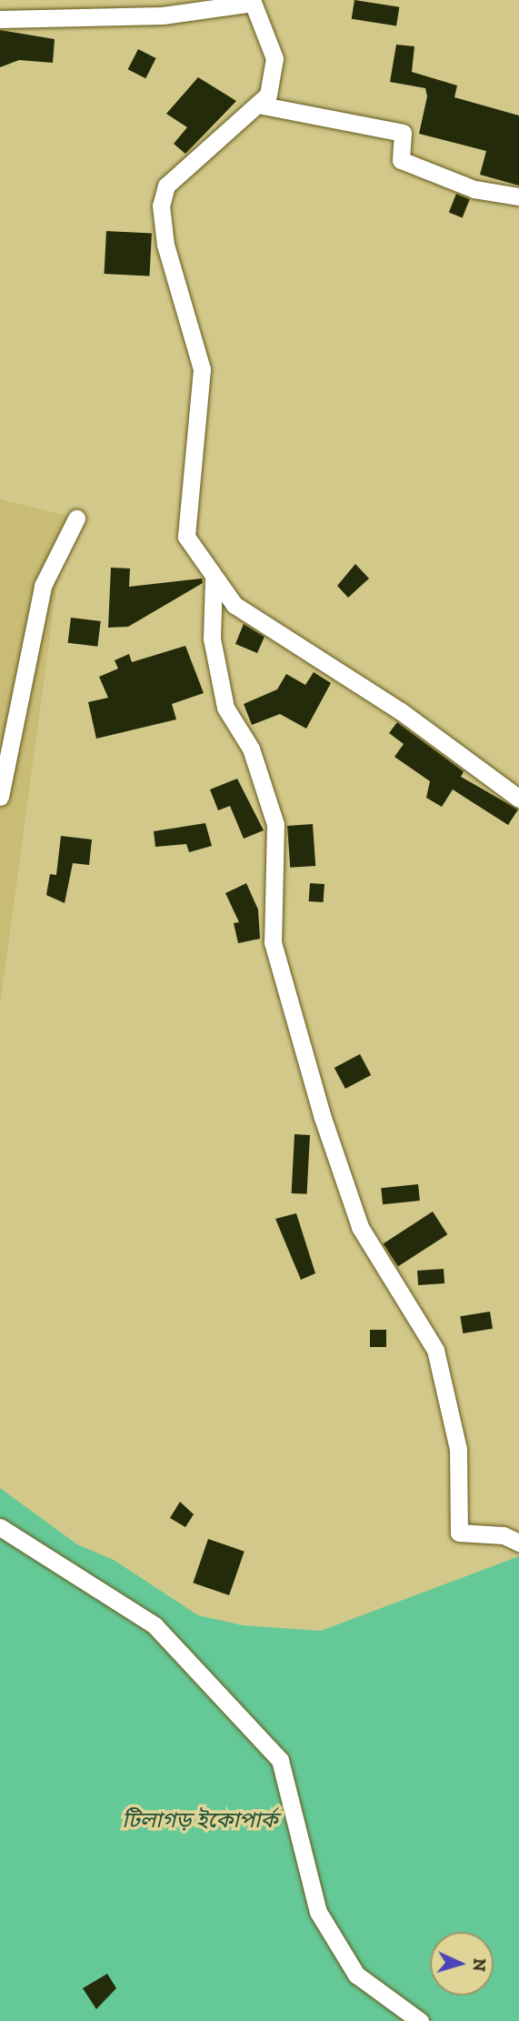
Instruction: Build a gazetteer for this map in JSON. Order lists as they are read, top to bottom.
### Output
{
  "parks": ["টিলাগড় ইকোপার্ক"],
  "north": "right"
}
